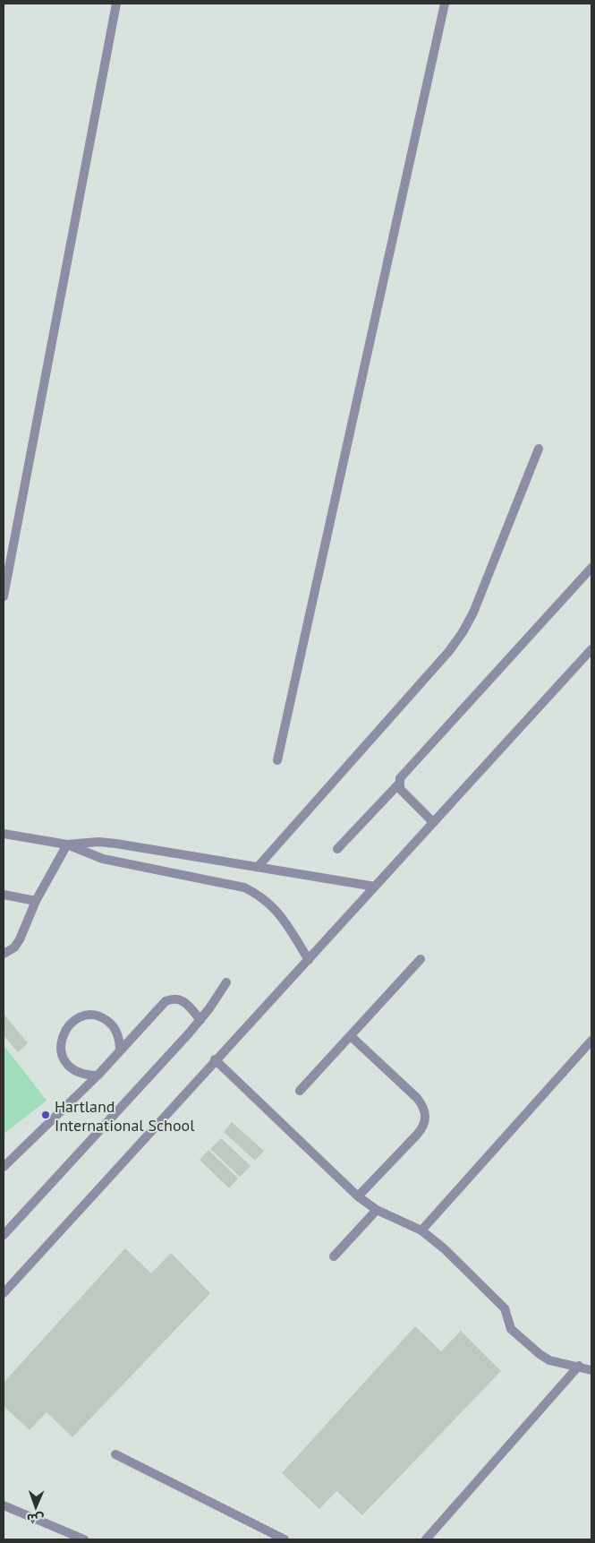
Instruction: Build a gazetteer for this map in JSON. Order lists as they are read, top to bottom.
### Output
{
  "places": ["Hartland International School"],
  "north": "bottom"
}
